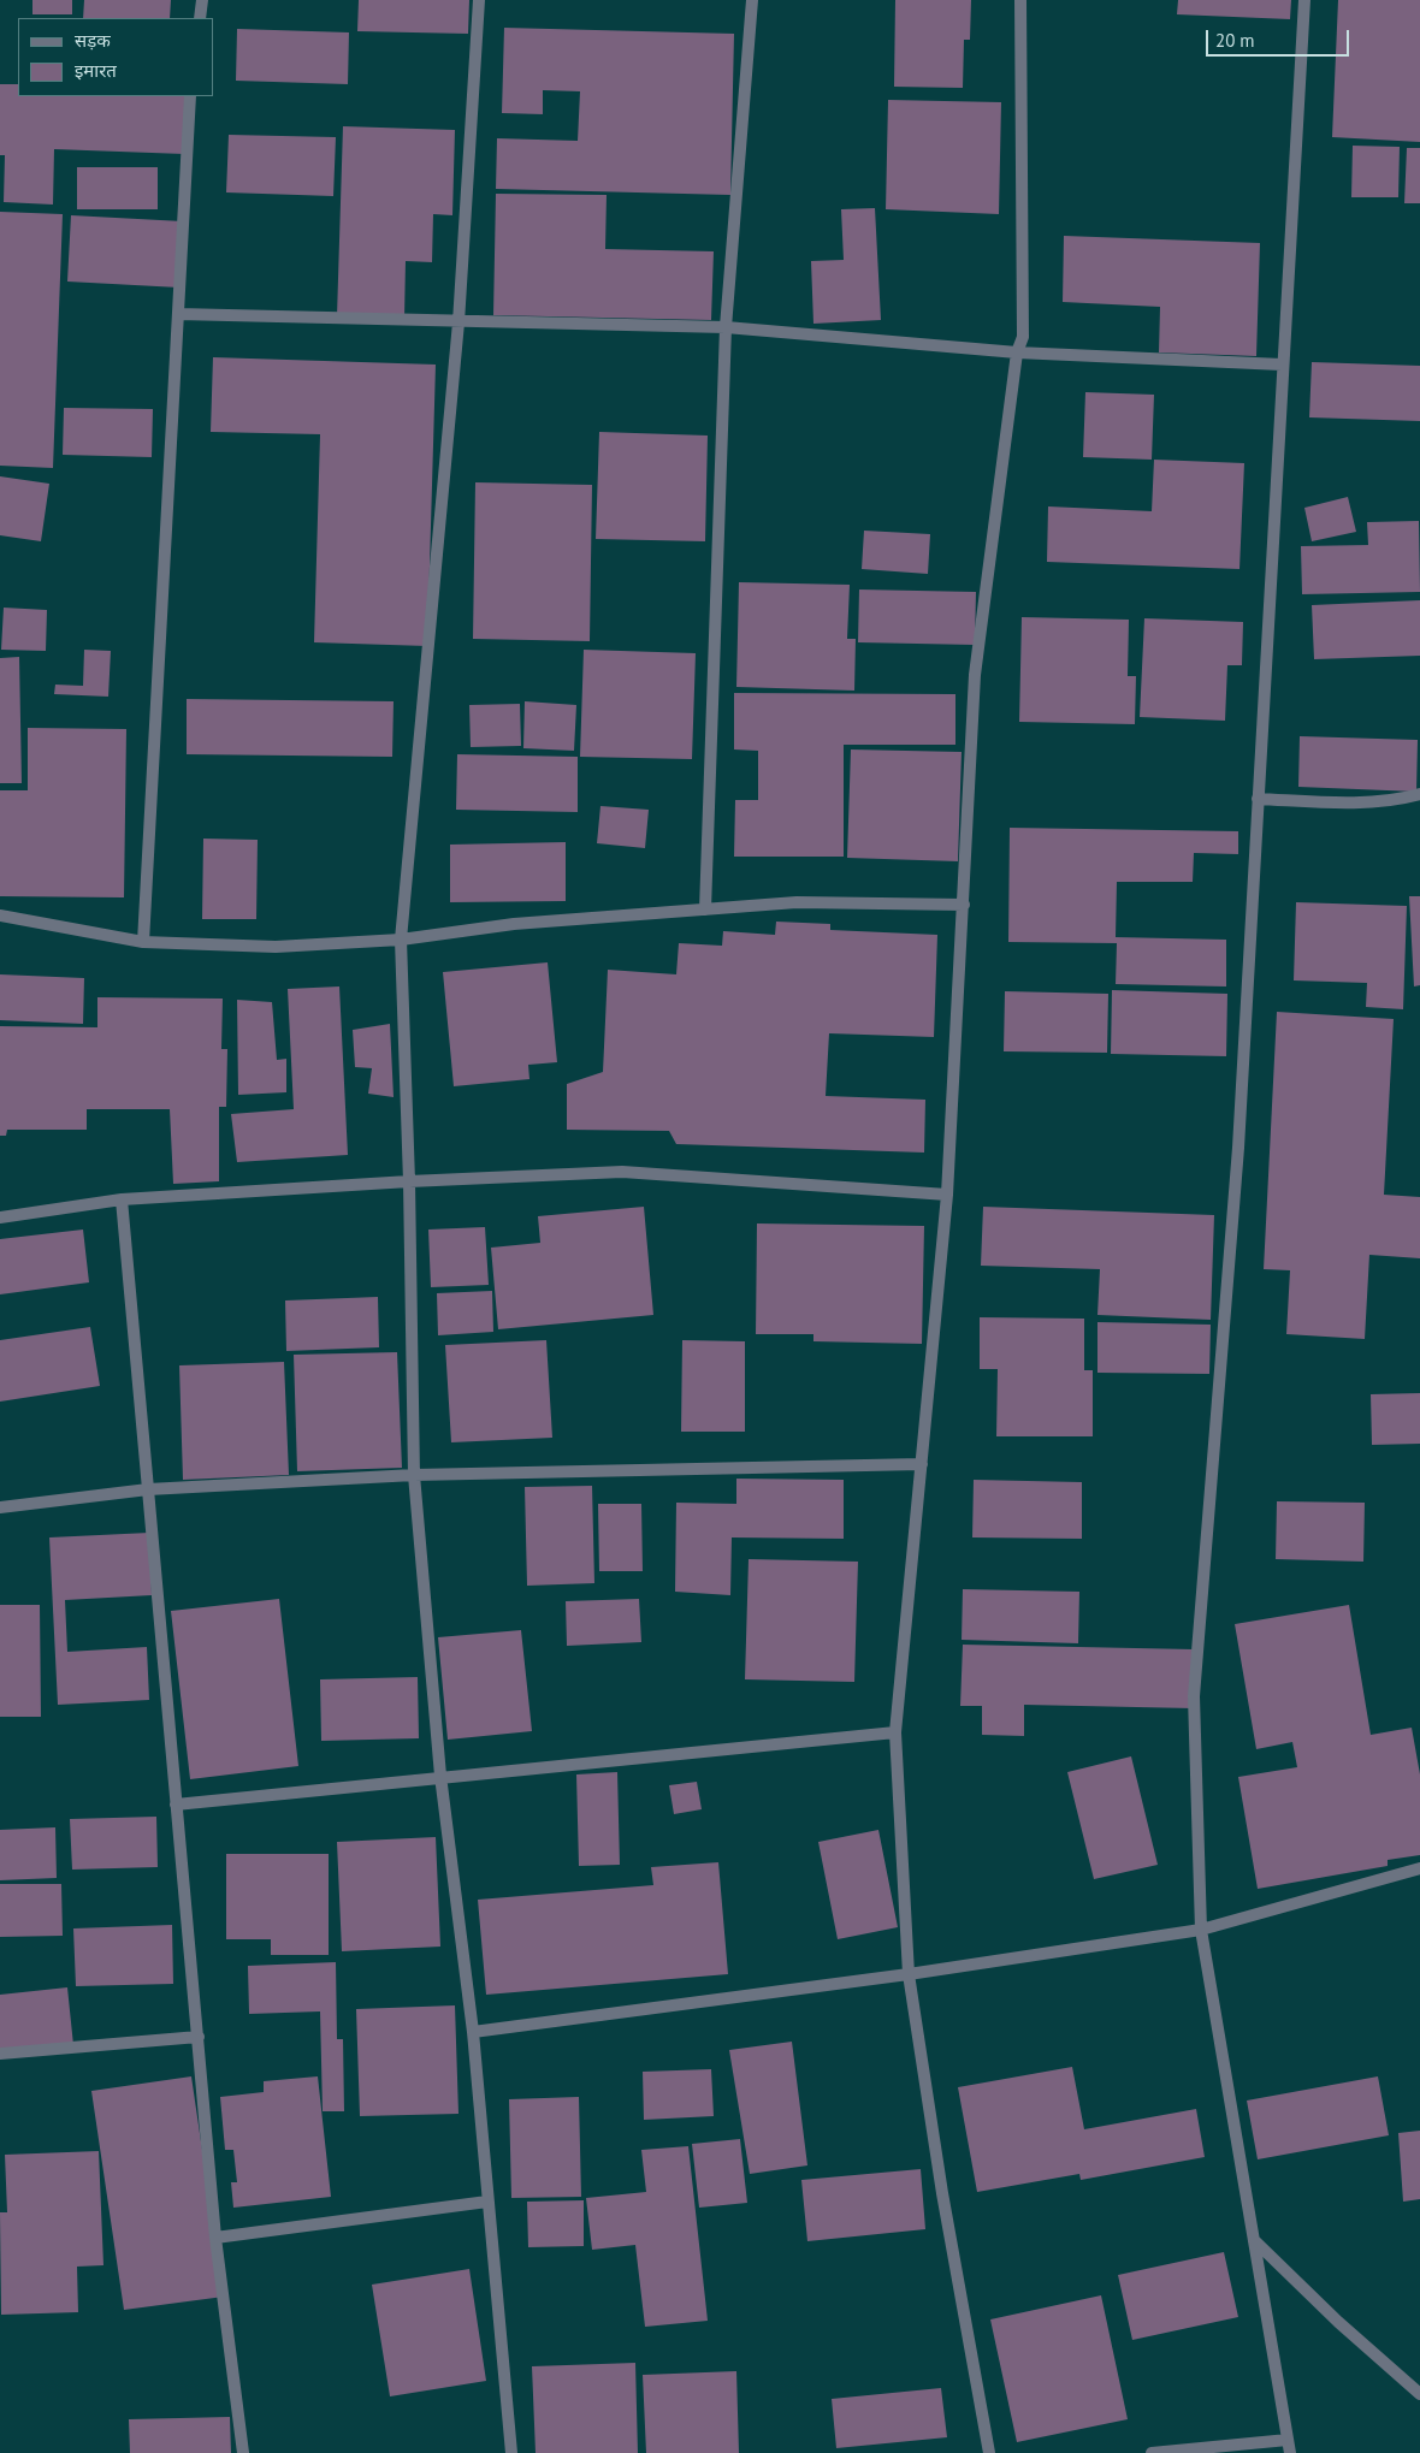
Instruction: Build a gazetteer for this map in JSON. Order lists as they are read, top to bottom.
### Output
{
  "legend": ["सड़क", "इमारत"],
  "scale_bar": "20 m"
}
